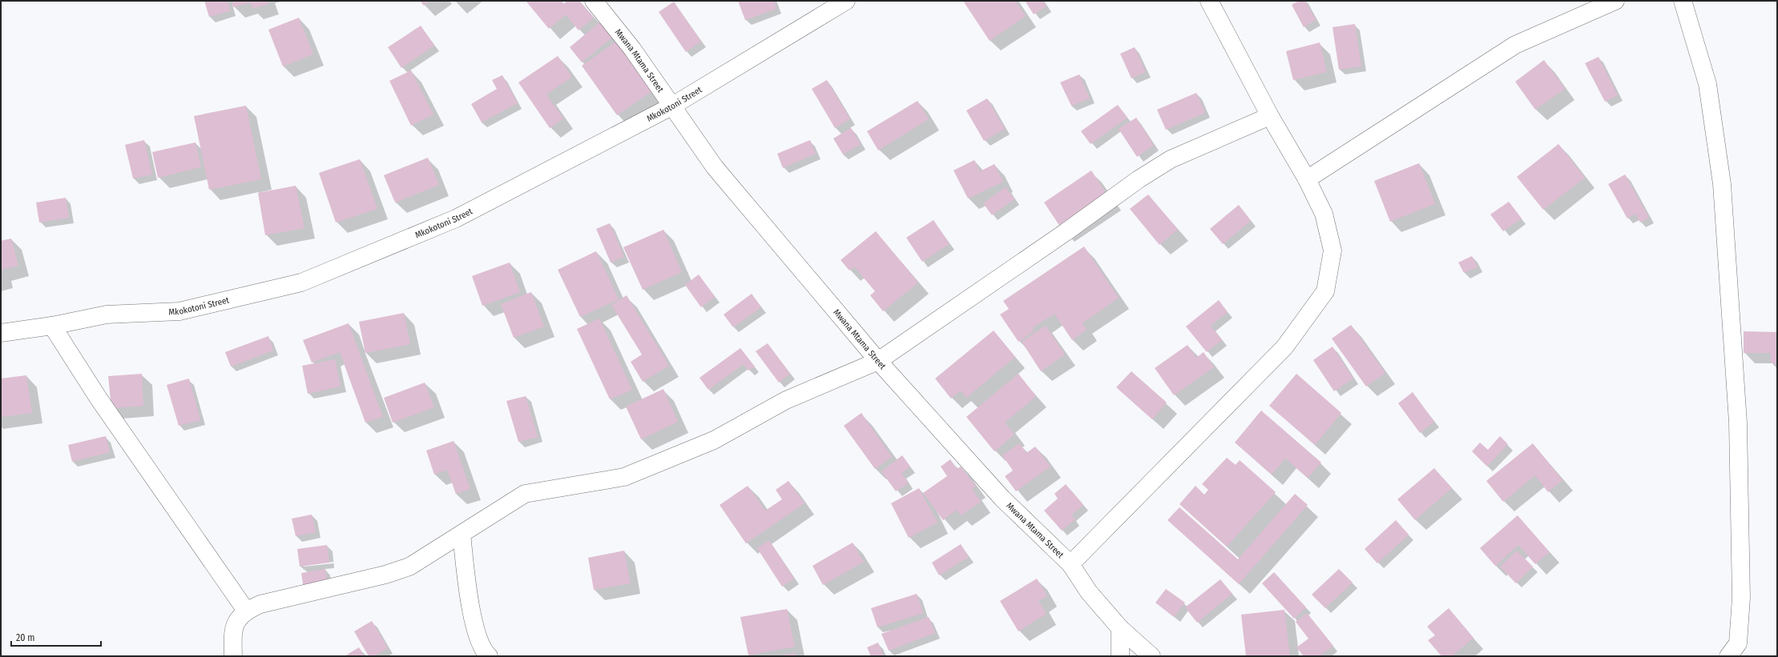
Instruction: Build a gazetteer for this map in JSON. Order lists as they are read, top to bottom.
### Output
{
  "streets": {
    "street": ["Mwana Mtama Street", "Mkokotoni Street"]
  },
  "crossings": [
    ["Mwana Mtama Street", "Mkokotoni Street"]
  ],
  "scale_bar": "20 m"
}
